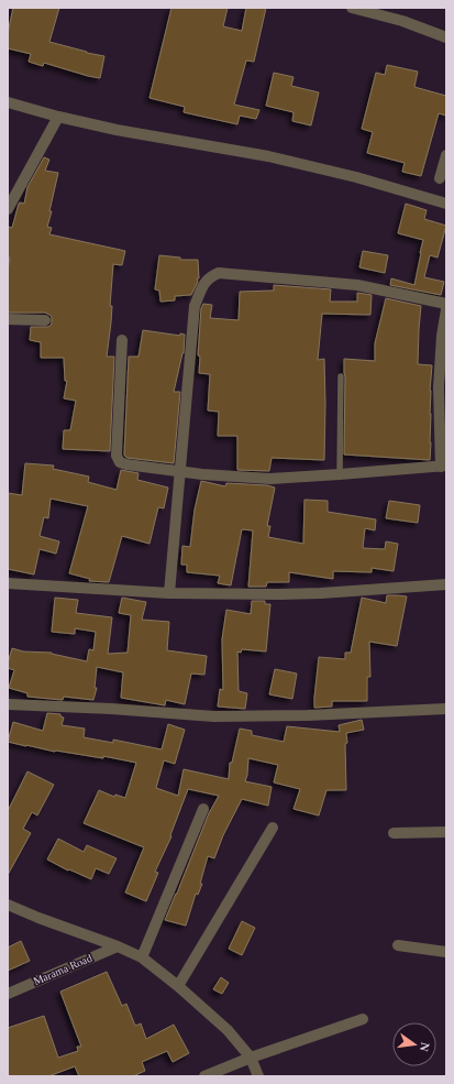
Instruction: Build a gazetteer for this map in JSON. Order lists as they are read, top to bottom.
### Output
{
  "streets": {
    "street": ["Marama Road"]
  },
  "north": "right"
}
